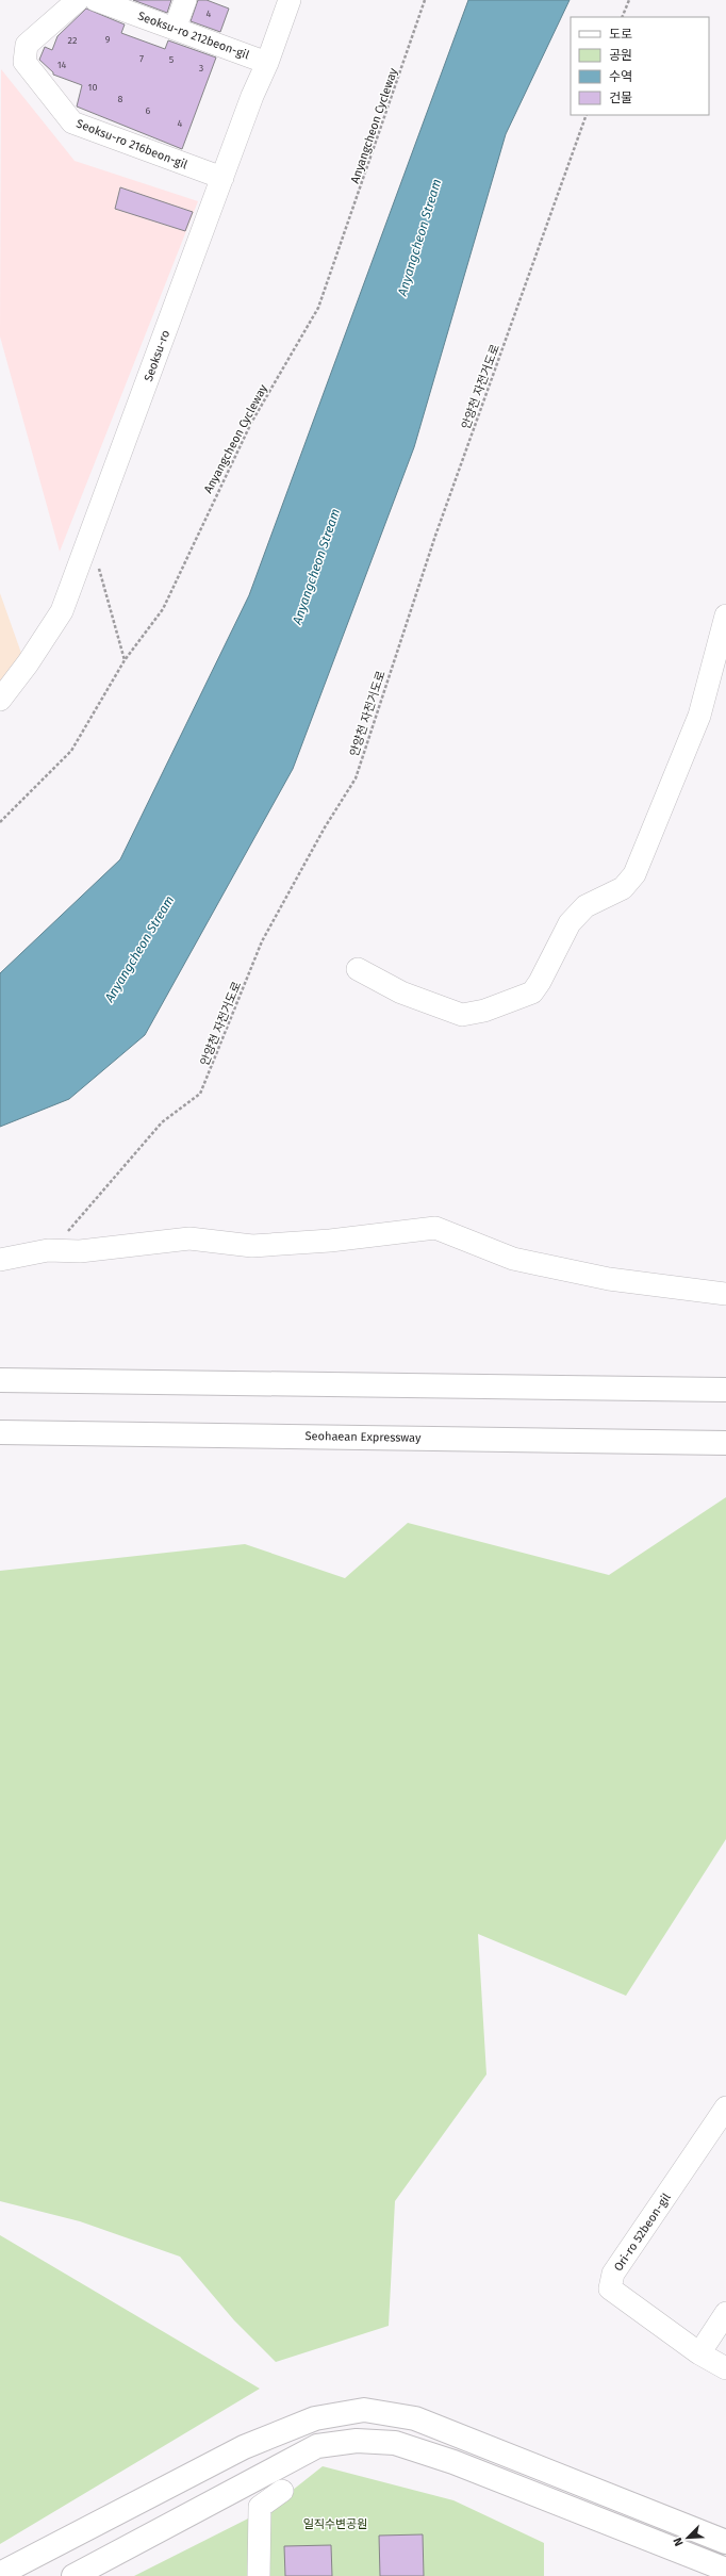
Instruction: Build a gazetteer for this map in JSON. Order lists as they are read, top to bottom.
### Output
{
  "streets": {
    "highway": ["Seohaean Expressway"],
    "street": [
      "Seoksu-ro 212beon-gil",
      "Seoksu-ro 216beon-gil",
      "Seoksu-ro",
      "Ori-ro 52beon-gil"
    ],
    "path": ["Anyangcheon Cycleway", "안양천 자전거도로"]
  },
  "crossings": [
    ["Seoksu-ro 212beon-gil", "Seoksu-ro"],
    ["Seoksu-ro 216beon-gil", "Seoksu-ro"]
  ],
  "water": ["Anyangcheon Stream"],
  "parks": ["일직수변공원"],
  "house_numbers": [
    "4",
    "9",
    "22",
    "7",
    "5",
    "14",
    "3",
    "10",
    "8",
    "6",
    "4"
  ],
  "legend": [
    "도로",
    "공원",
    "수역",
    "건물"
  ],
  "north": "bottom left"
}
